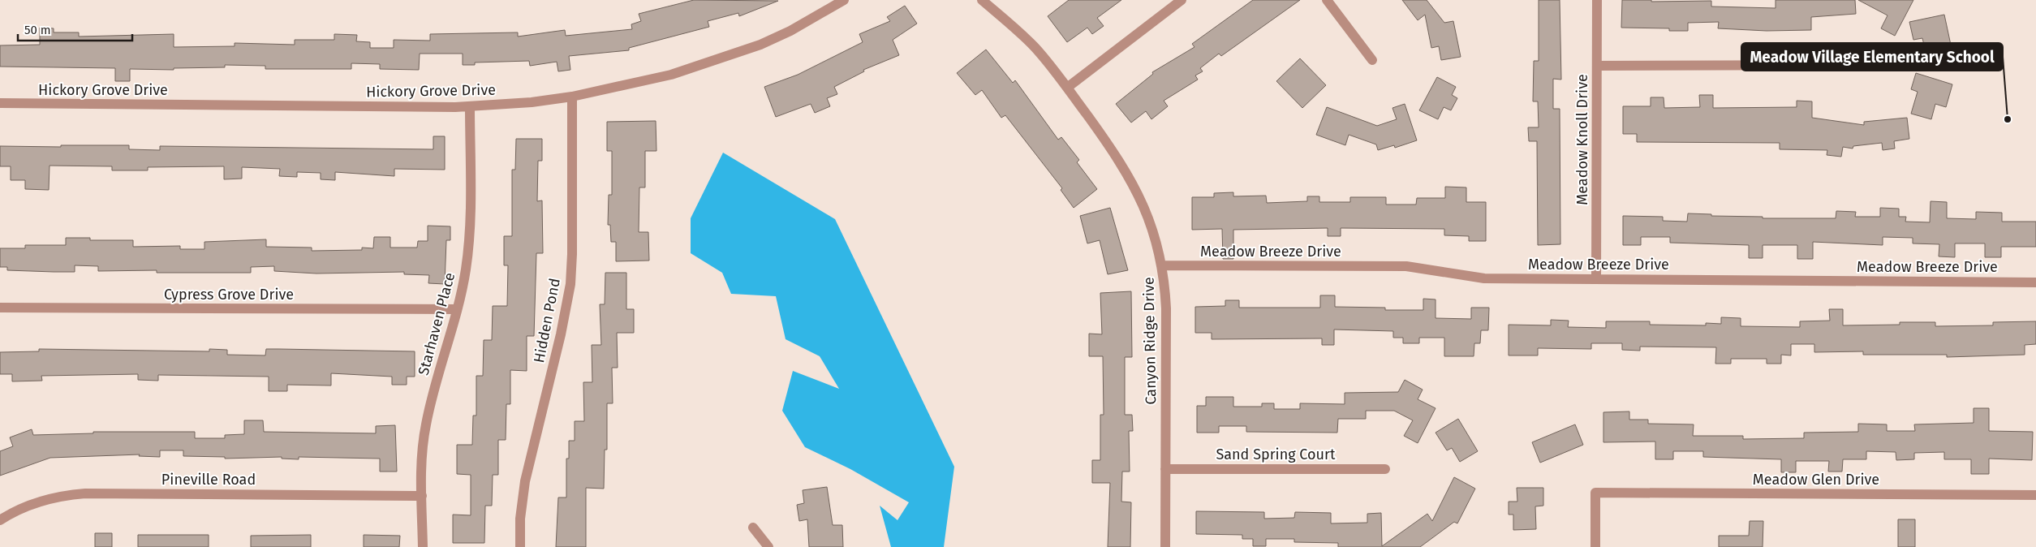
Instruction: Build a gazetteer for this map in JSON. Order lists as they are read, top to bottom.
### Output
{
  "streets": {
    "street": [
      "Hickory Grove Drive",
      "Meadow Knoll Drive",
      "Meadow Breeze Drive",
      "Cypress Grove Drive",
      "Hidden Pond",
      "Starhaven Place",
      "Canyon Ridge Drive",
      "Sand Spring Court",
      "Pineville Road",
      "Meadow Glen Drive"
    ]
  },
  "crossings": [
    ["Hickory Grove Drive", "Hidden Pond"],
    ["Hickory Grove Drive", "Starhaven Place"],
    ["Meadow Knoll Drive", "Meadow Breeze Drive"],
    ["Meadow Breeze Drive", "Canyon Ridge Drive"],
    ["Cypress Grove Drive", "Starhaven Place"],
    ["Starhaven Place", "Pineville Road"],
    ["Canyon Ridge Drive", "Sand Spring Court"]
  ],
  "places": ["Meadow Village Elementary School"],
  "scale_bar": "50 m"
}
